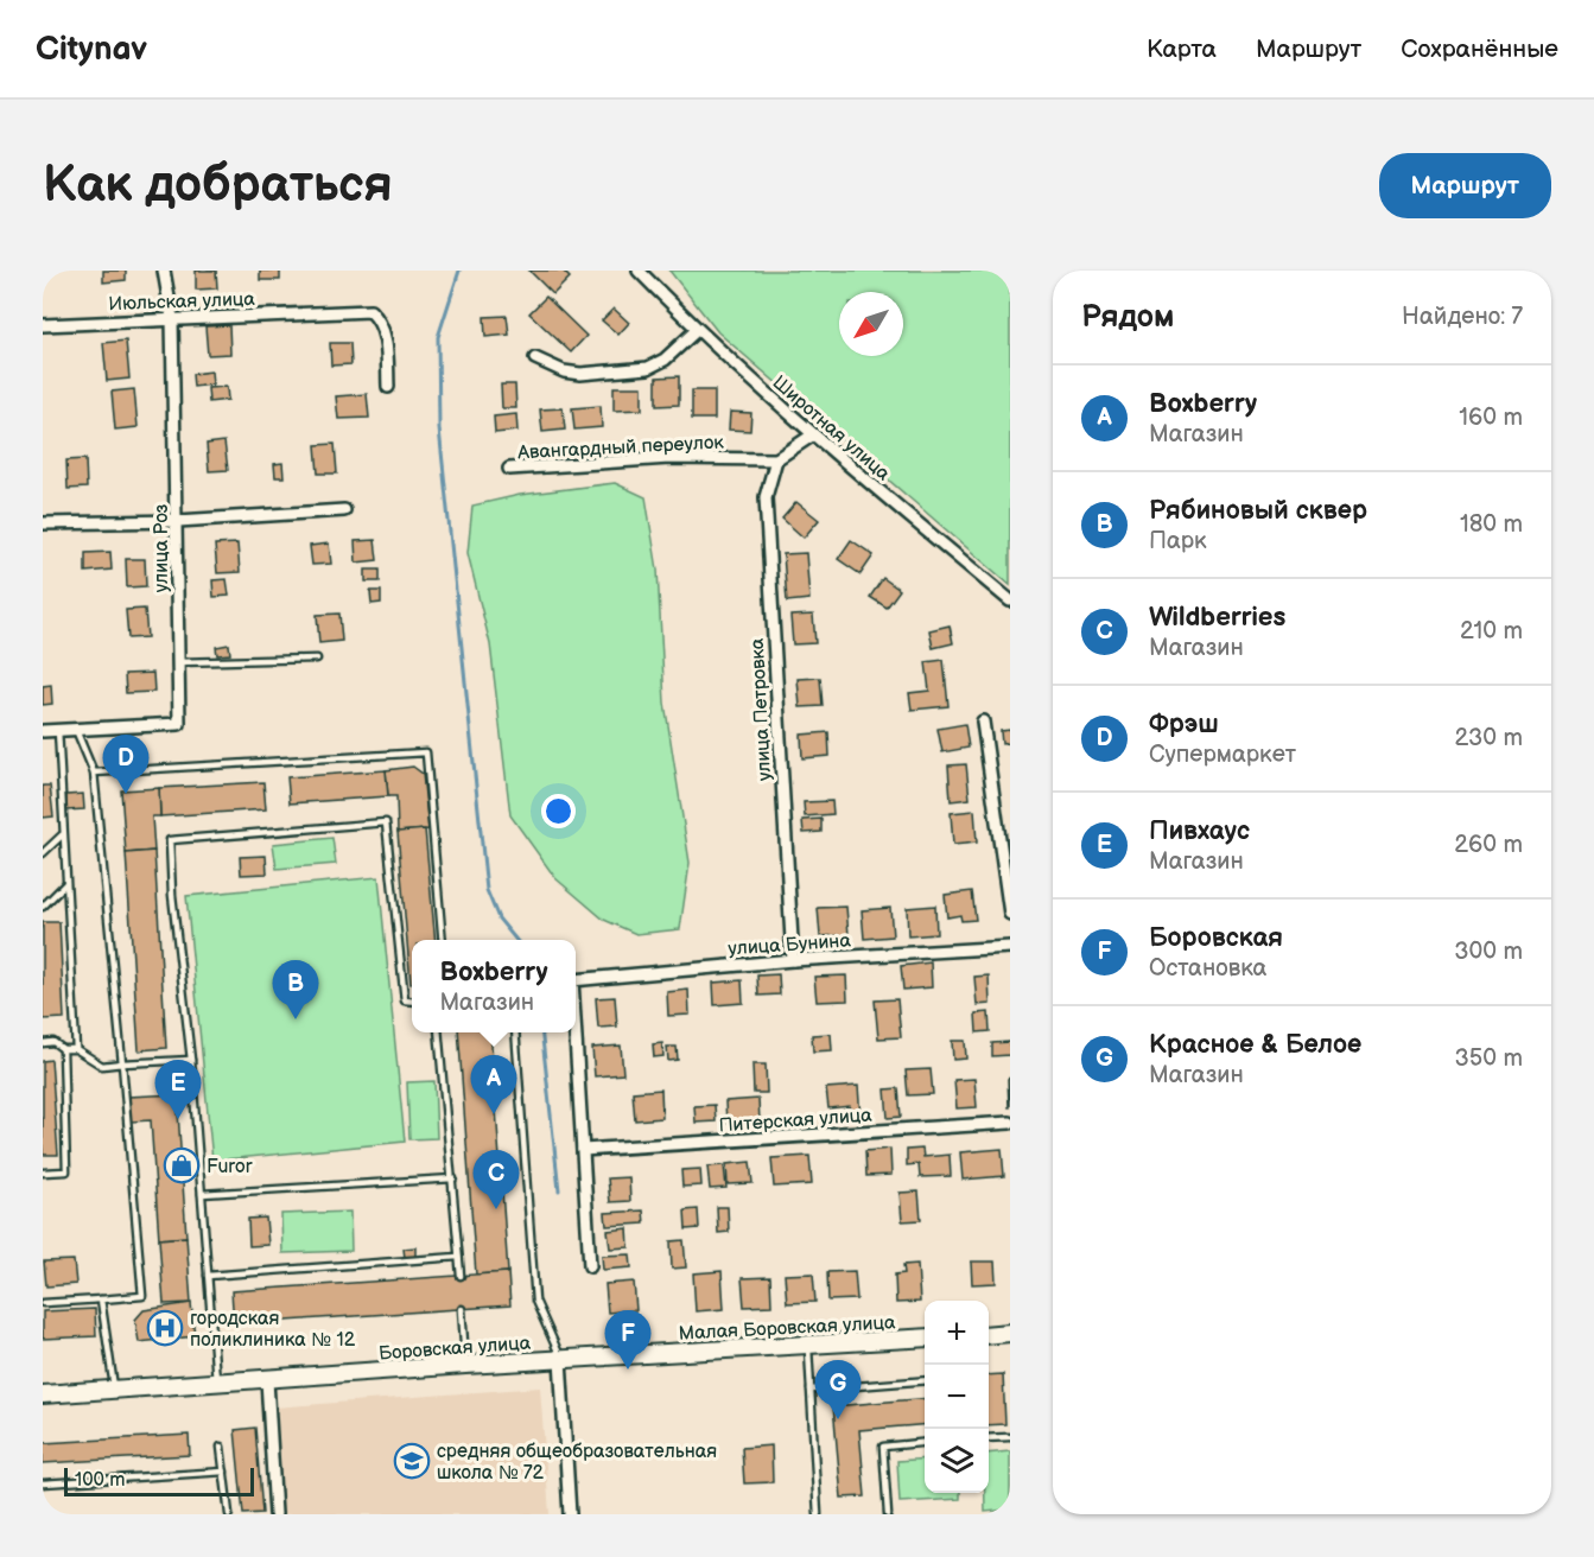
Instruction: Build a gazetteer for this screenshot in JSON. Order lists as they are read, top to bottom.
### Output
{
  "streets": {
    "street": [
      "Июльская улица",
      "Широтная улица",
      "Авангардный переулок",
      "улица Роз",
      "улица Петровка",
      "улица Бунина",
      "Питерская улица",
      "Малая Боровская улица",
      "Боровская улица"
    ]
  },
  "crossings": [
    ["Июльская улица", "улица Роз"],
    ["Авангардный переулок", "улица Петровка"],
    ["улица Петровка", "улица Бунина"],
    ["Малая Боровская улица", "Боровская улица"]
  ],
  "places": {
    "shop": ["Furor"],
    "hospital": ["городская поликлиника № 12"],
    "school or university": ["средняя общеобразовательная школа № 72"]
  },
  "scale_bar": "100 m",
  "north": "bottom left",
  "page": {
    "header": "Citynav",
    "nav": ["Карта", "Маршрут", "Сохранённые"],
    "buttons": "Маршрут",
    "title": "Как добраться",
    "heading": ["Рядом", "Найдено: 7"],
    "list": [
      {
        "mark": "A",
        "name": "Boxberry",
        "note": "Магазин",
        "value": "160 m"
      },
      {
        "mark": "B",
        "name": "Рябиновый сквер",
        "note": "Парк",
        "value": "180 m"
      },
      {
        "mark": "C",
        "name": "Wildberries",
        "note": "Магазин",
        "value": "210 m"
      },
      {
        "mark": "D",
        "name": "Фрэш",
        "note": "Супермаркет",
        "value": "230 m"
      },
      {
        "mark": "E",
        "name": "Пивхаус",
        "note": "Магазин",
        "value": "260 m"
      },
      {
        "mark": "F",
        "name": "Боровская",
        "note": "Остановка",
        "value": "300 m"
      },
      {
        "mark": "G",
        "name": "Красное & Белое",
        "note": "Магазин",
        "value": "350 m"
      }
    ],
    "pins": [
      "D",
      "B",
      "A",
      "E",
      "C",
      "F",
      "G"
    ],
    "popup": ["Boxberry", "Магазин"],
    "map_buttons": ["+", "−"],
    "scale": "100 m"
  }
}
